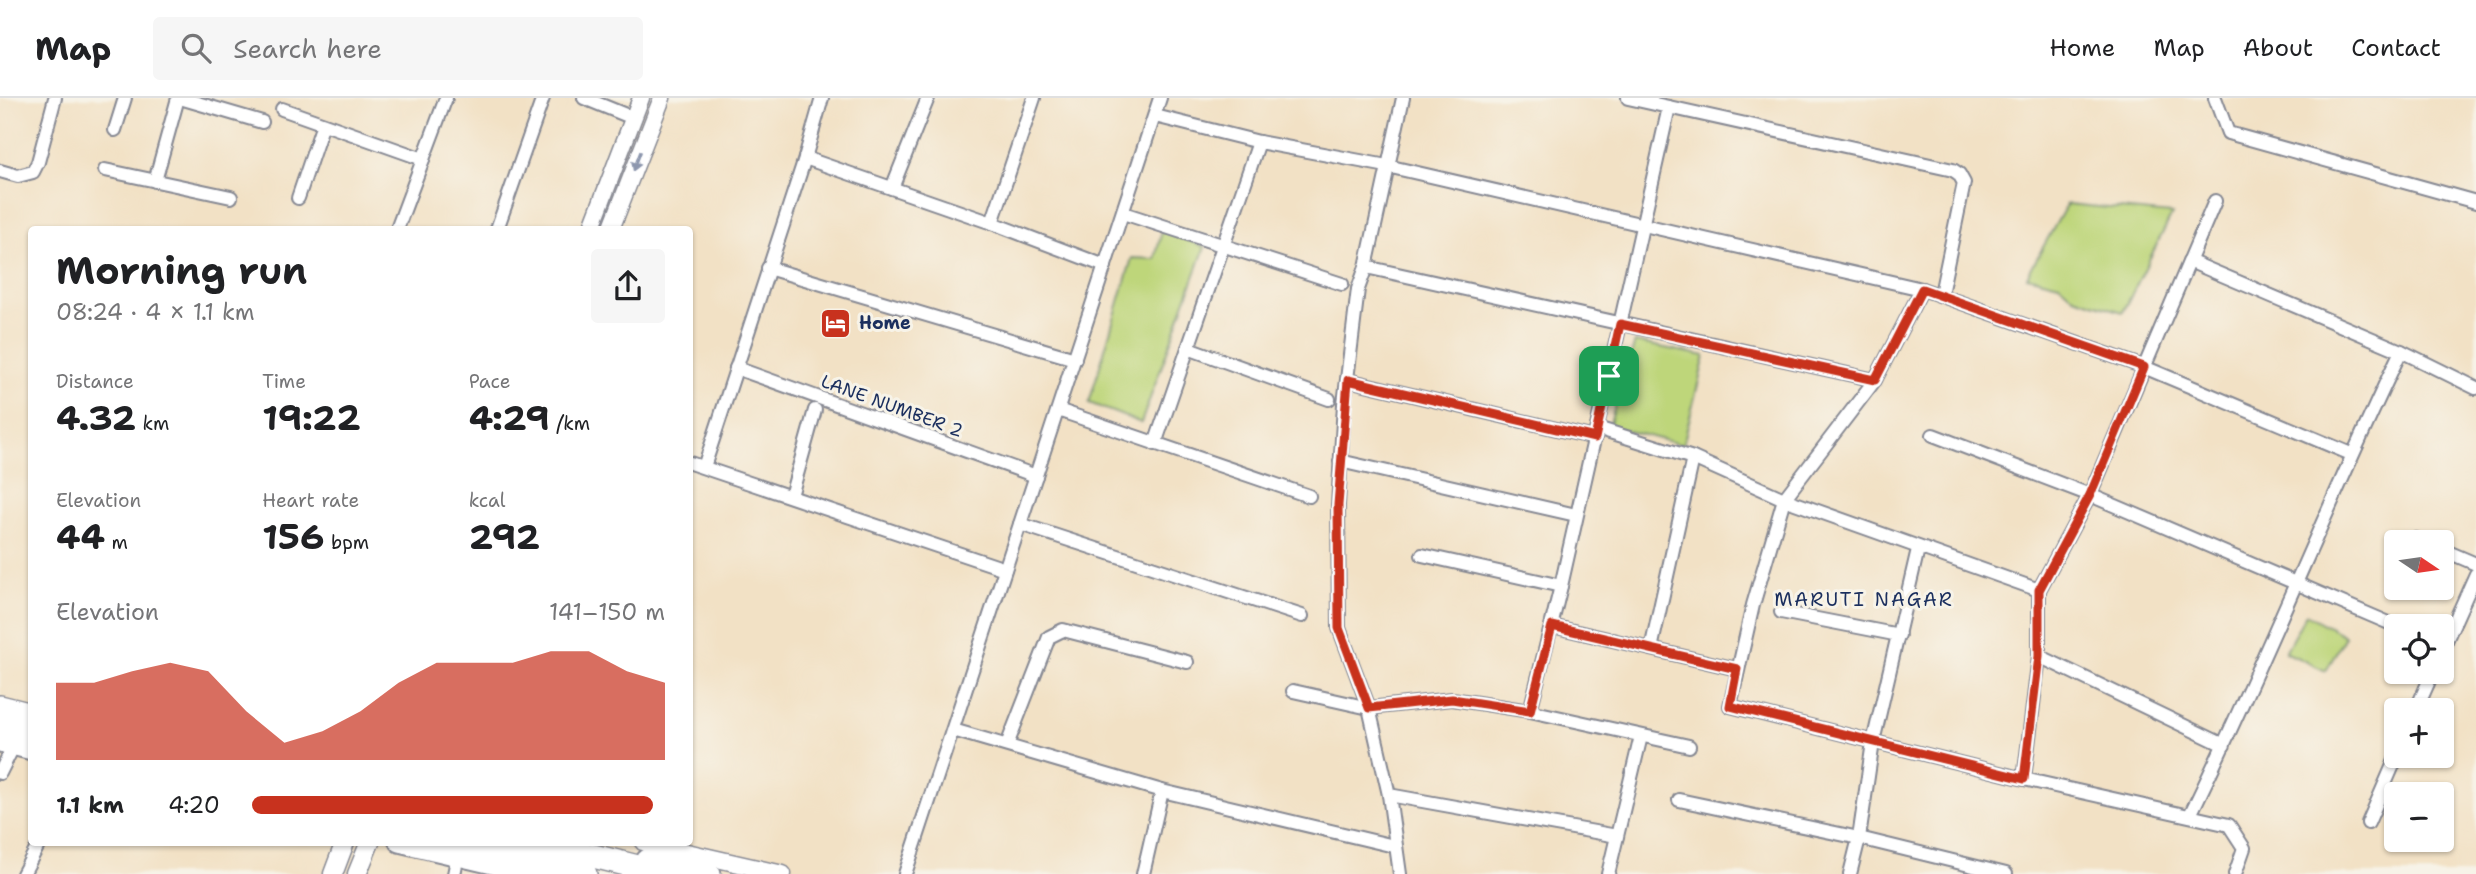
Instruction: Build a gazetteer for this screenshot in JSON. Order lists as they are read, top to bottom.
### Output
{
  "streets": {
    "street": ["LANE NUMBER 2"]
  },
  "districts": ["MARUTI NAGAR"],
  "places": {
    "hotel": ["Home"]
  },
  "north": "right",
  "page": {
    "header": "Map",
    "search": "Search here",
    "nav": [
      "Home",
      "Map",
      "About",
      "Contact"
    ],
    "heading": ["Morning run", "08:24 · 4 × 1.1 km"],
    "stats": [
      ["Distance", "4.32 km"],
      ["Time", "19:22"],
      ["Pace", "4:29 /km"],
      ["Elevation", "44 m"],
      ["Heart rate", "156 bpm"],
      ["kcal", "292"]
    ],
    "map_buttons": ["+", "−"],
    "chart": ["Elevation", "141–150 m"],
    "list": [
      {
        "name": "1.1 km",
        "note": "4:20"
      }
    ]
  }
}
